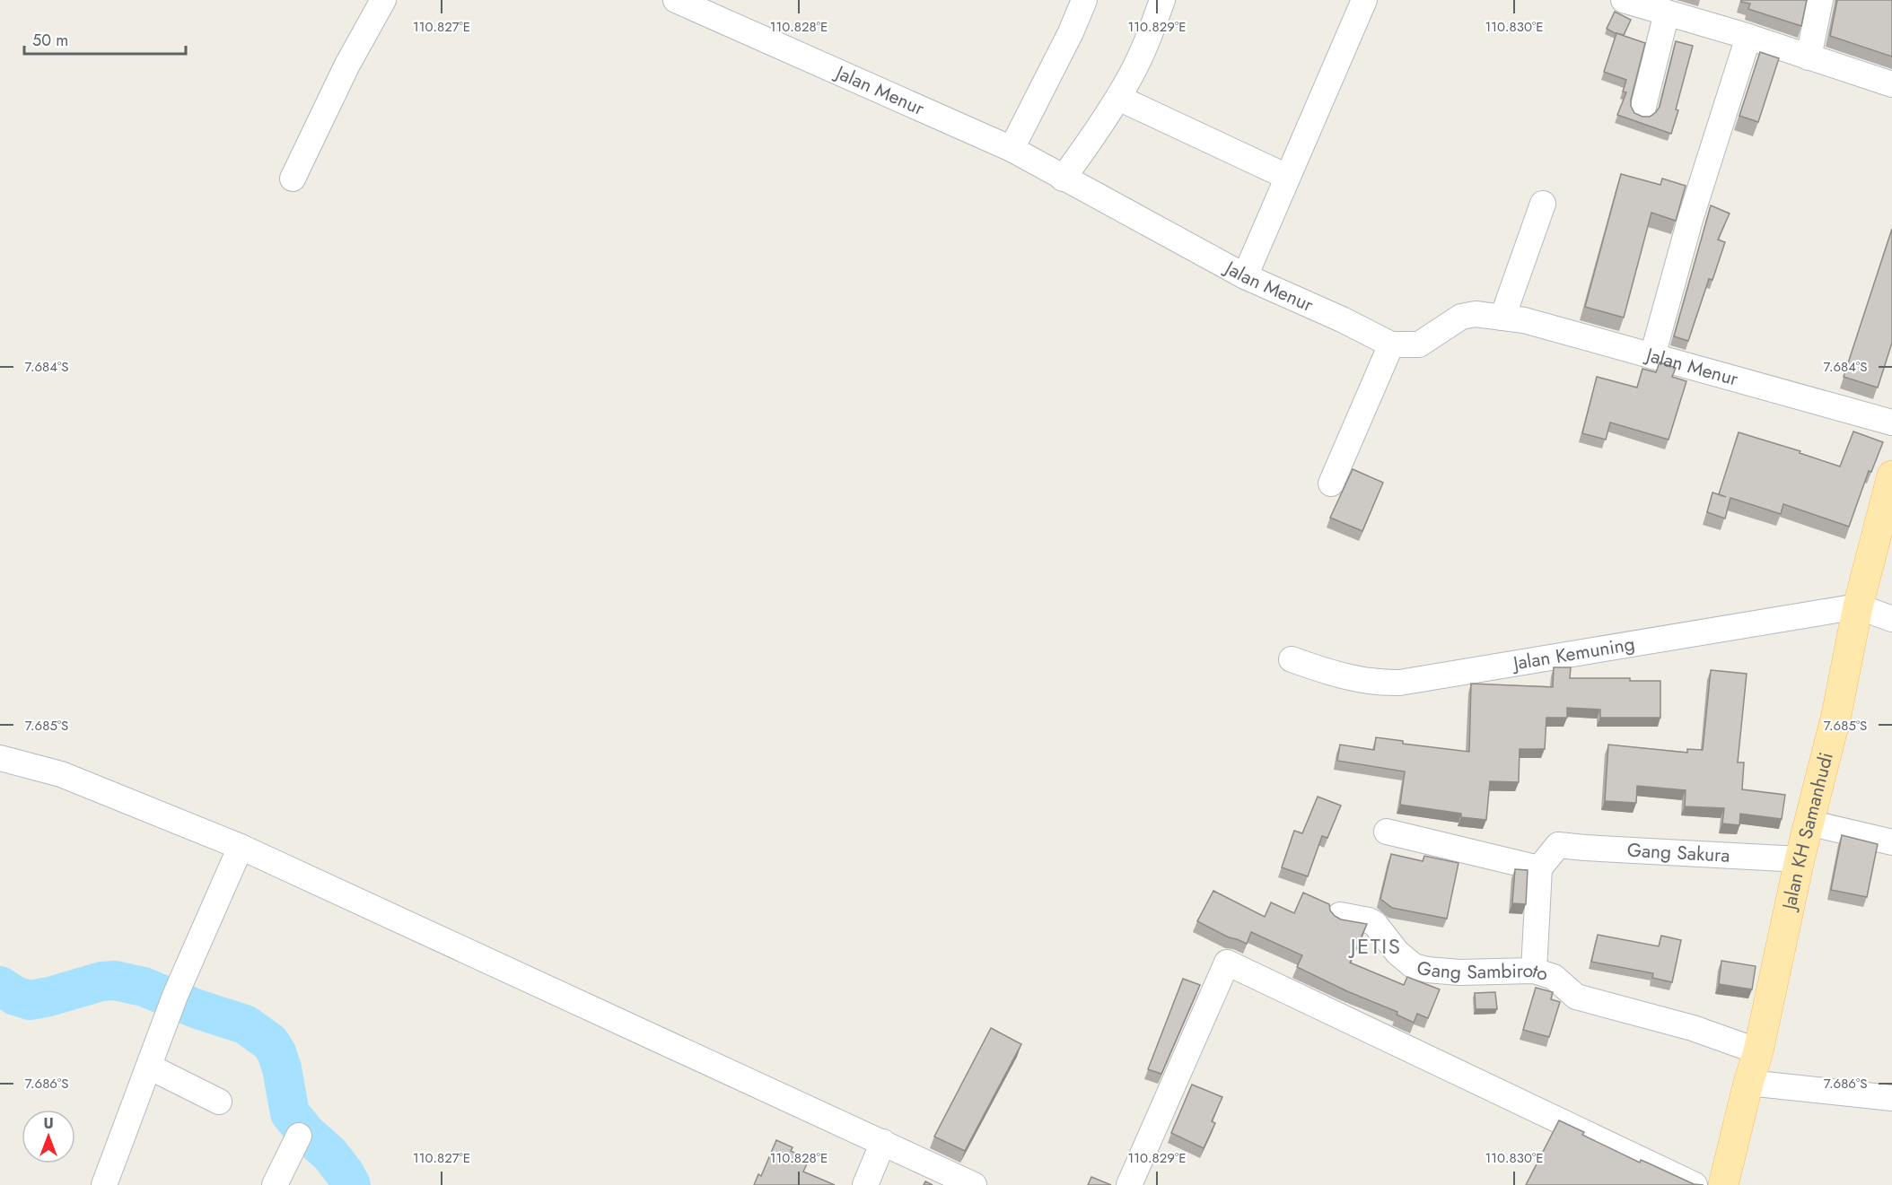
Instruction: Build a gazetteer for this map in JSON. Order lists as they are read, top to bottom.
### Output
{
  "streets": {
    "main road": ["Jalan KH Samanhudi"],
    "street": [
      "Jalan Menur",
      "Jalan Kemuning",
      "Gang Sakura",
      "Gang Sambiroto"
    ]
  },
  "crossings": [
    ["Jalan Kemuning", "Jalan KH Samanhudi"],
    ["Jalan KH Samanhudi", "Gang Sakura"],
    ["Jalan KH Samanhudi", "Gang Sambiroto"]
  ],
  "districts": ["JETIS"],
  "scale_bar": "50 m",
  "north": "top",
  "coordinates": [
    "110.827°E",
    "110.828°E",
    "110.829°E",
    "110.830°E",
    "7.684°S",
    "7.685°S",
    "7.686°S"
  ]
}
